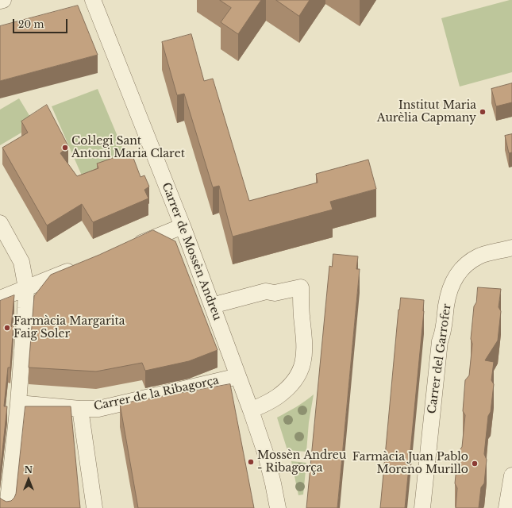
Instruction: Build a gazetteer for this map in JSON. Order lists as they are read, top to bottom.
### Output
{
  "streets": {
    "street": ["Carrer de Mossèn Andreu", "Carrer del Garrofer", "Carrer de la Ribagorça"]
  },
  "crossings": [
    ["Carrer de Mossèn Andreu", "Carrer de la Ribagorça"]
  ],
  "places": [
    "Institut Maria Aurèlia Capmany",
    "Col·legi Sant Antoni Maria Claret",
    "Farmàcia Margarita Faig Soler",
    "Mossèn Andreu - Ribagorça",
    "Farmàcia Juan Pablo Moreno Murillo"
  ],
  "scale_bar": "20 m",
  "north": "top"
}
